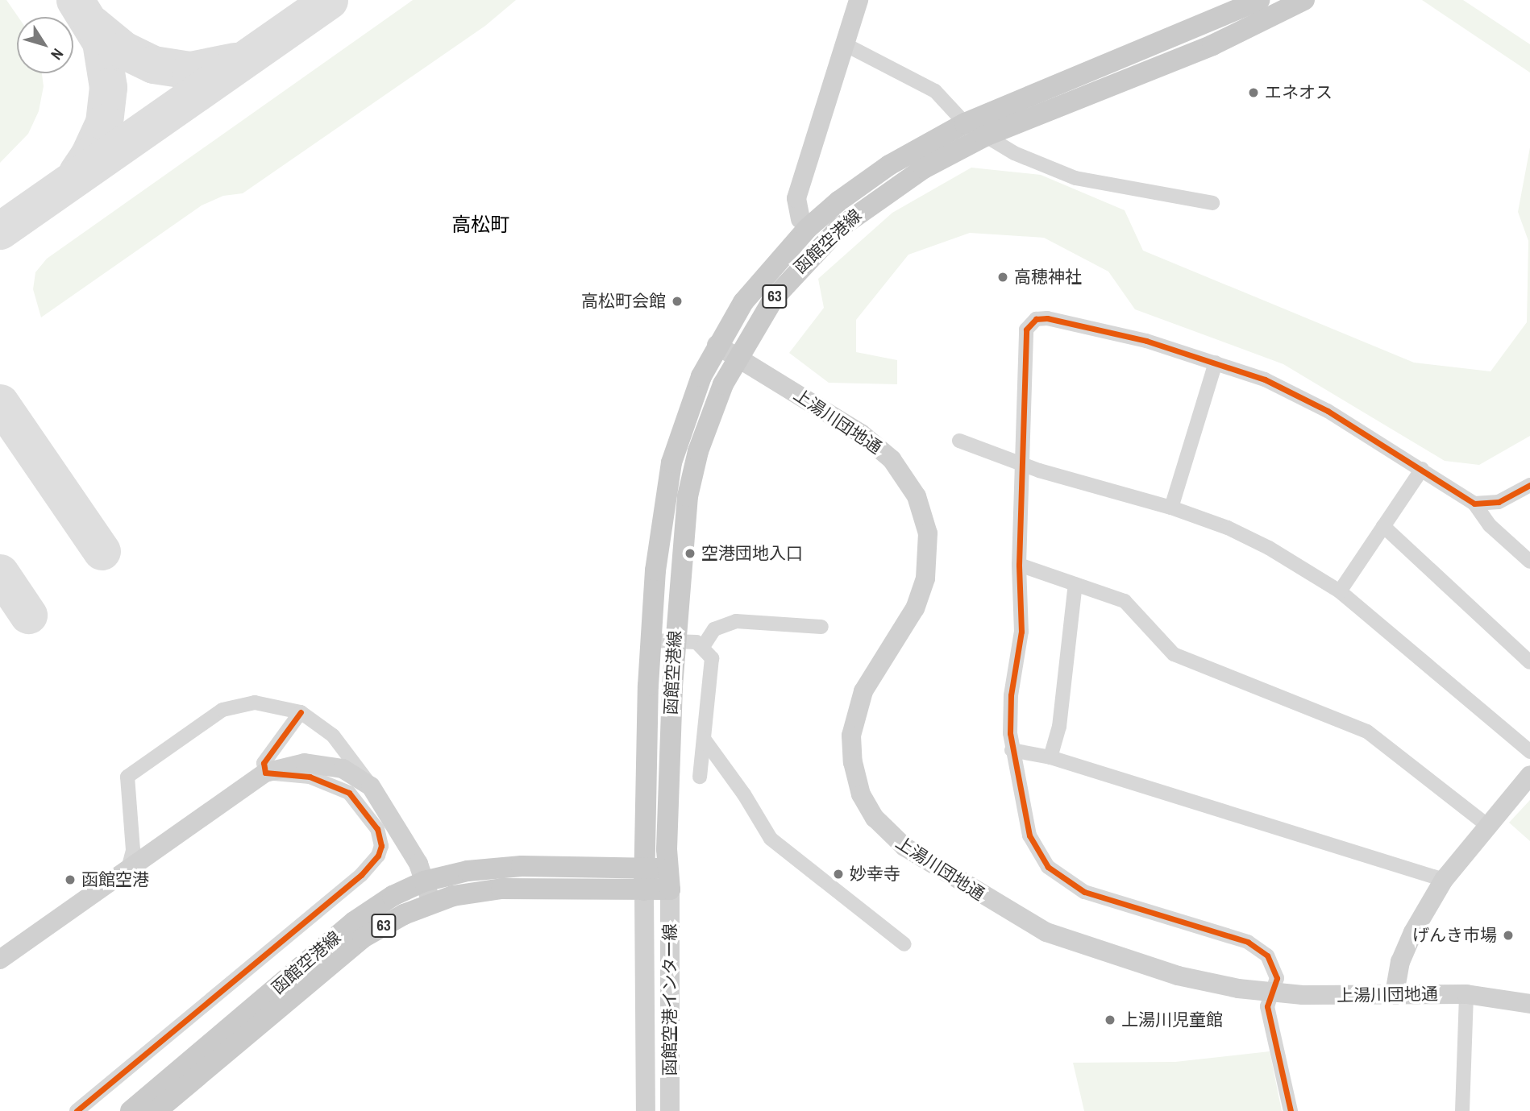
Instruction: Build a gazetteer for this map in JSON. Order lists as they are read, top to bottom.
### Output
{
  "streets": {
    "main road": ["函館空港線", "63"],
    "street": ["上湯川団地通", "函館空港インター線"]
  },
  "crossings": [
    ["函館空港線", "上湯川団地通"],
    ["函館空港線", "函館空港インター線"]
  ],
  "districts": ["高松町"],
  "places": [
    "エネオス",
    "高穂神社",
    "高松町会館",
    "空港団地入口",
    "妙幸寺",
    "函館空港",
    "げんき市場",
    "上湯川児童館"
  ],
  "north": "bottom right"
}
